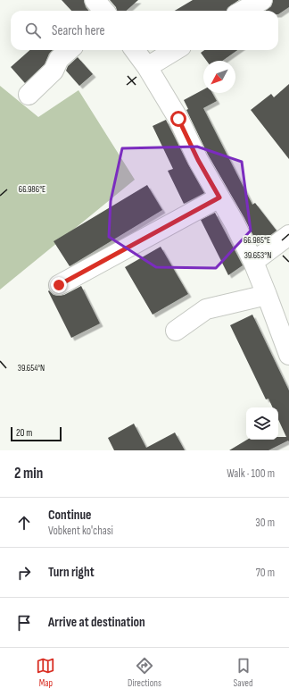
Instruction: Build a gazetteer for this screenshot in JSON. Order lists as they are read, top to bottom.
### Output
{
  "scale_bar": "20 m",
  "north": "bottom left",
  "page": {
    "search": "Search here",
    "scale": "20 m",
    "heading": ["2 min", "Walk · 100 m"],
    "list": [
      ["Continue", "Vobkent ko'chasi", "30 m"],
      ["Turn right", "70 m"],
      "Arrive at destination"
    ],
    "nav": ["Map", "Directions", "Saved"]
  },
  "coordinates": [
    "66.986°E",
    "66.985°E",
    "39.653°N",
    "39.654°N"
  ]
}
